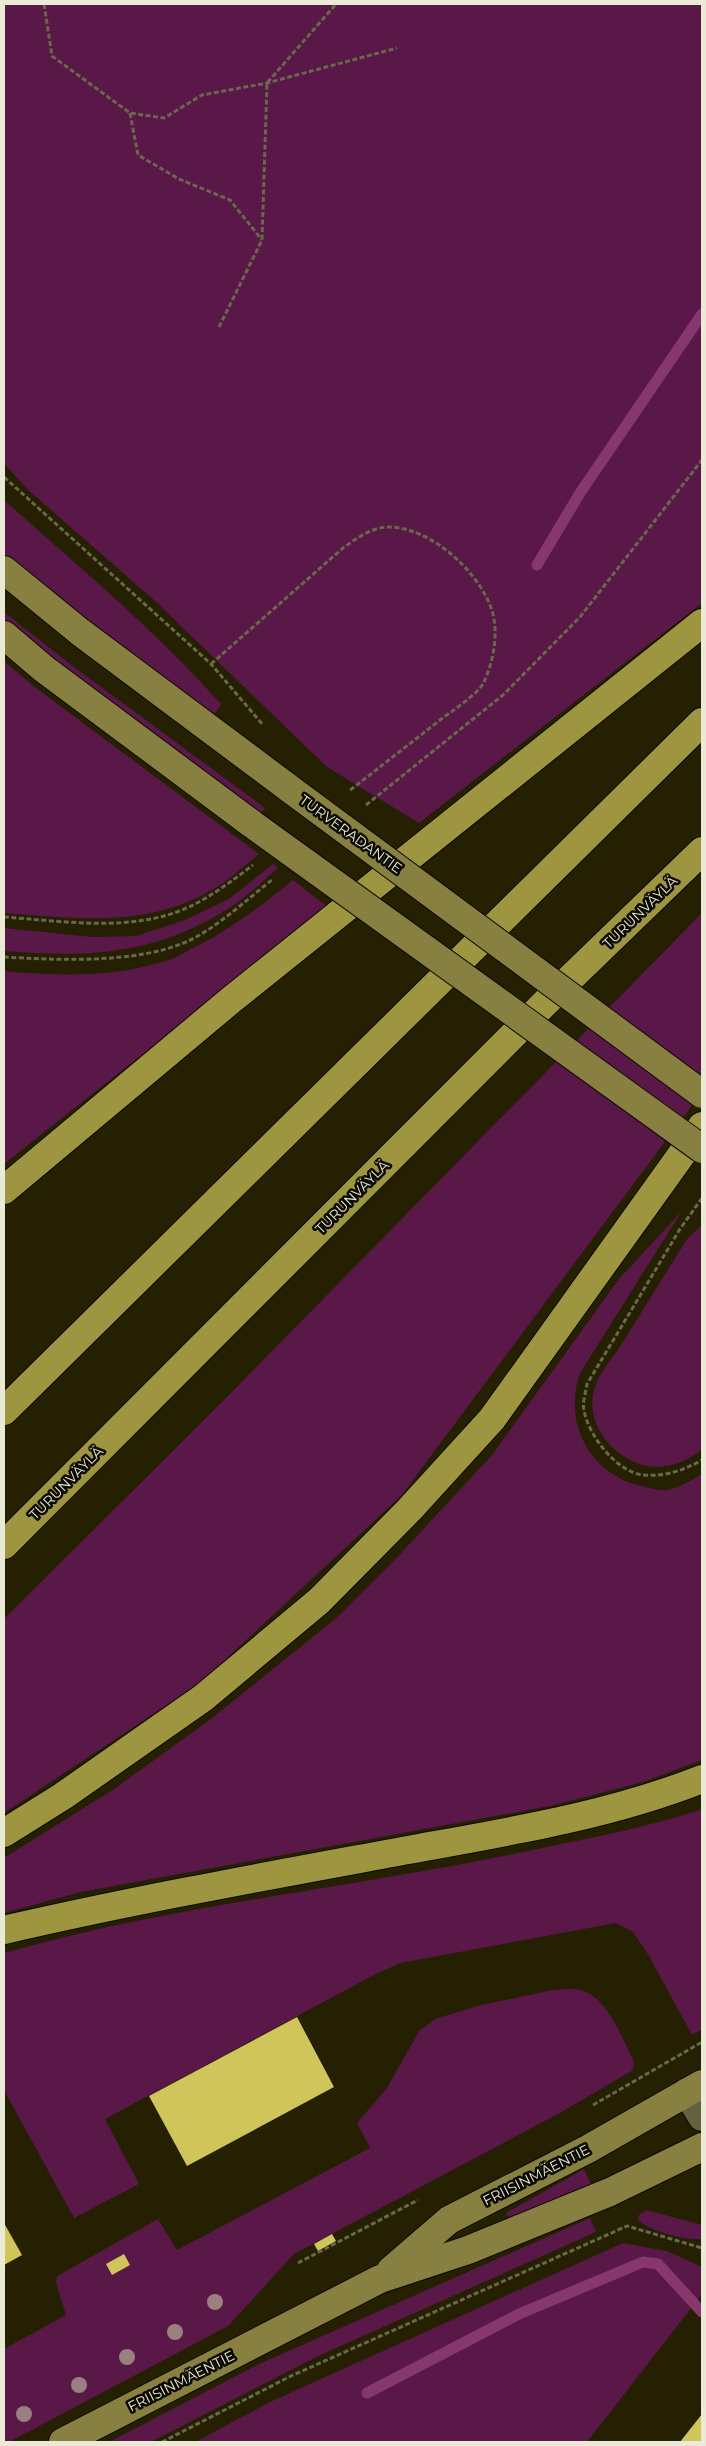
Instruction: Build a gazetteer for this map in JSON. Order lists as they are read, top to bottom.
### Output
{
  "streets": {
    "highway": ["TURUNVÄYLÄ"],
    "main road": ["TURVERADANTIE", "FRIISINMÄENTIE"]
  }
}
